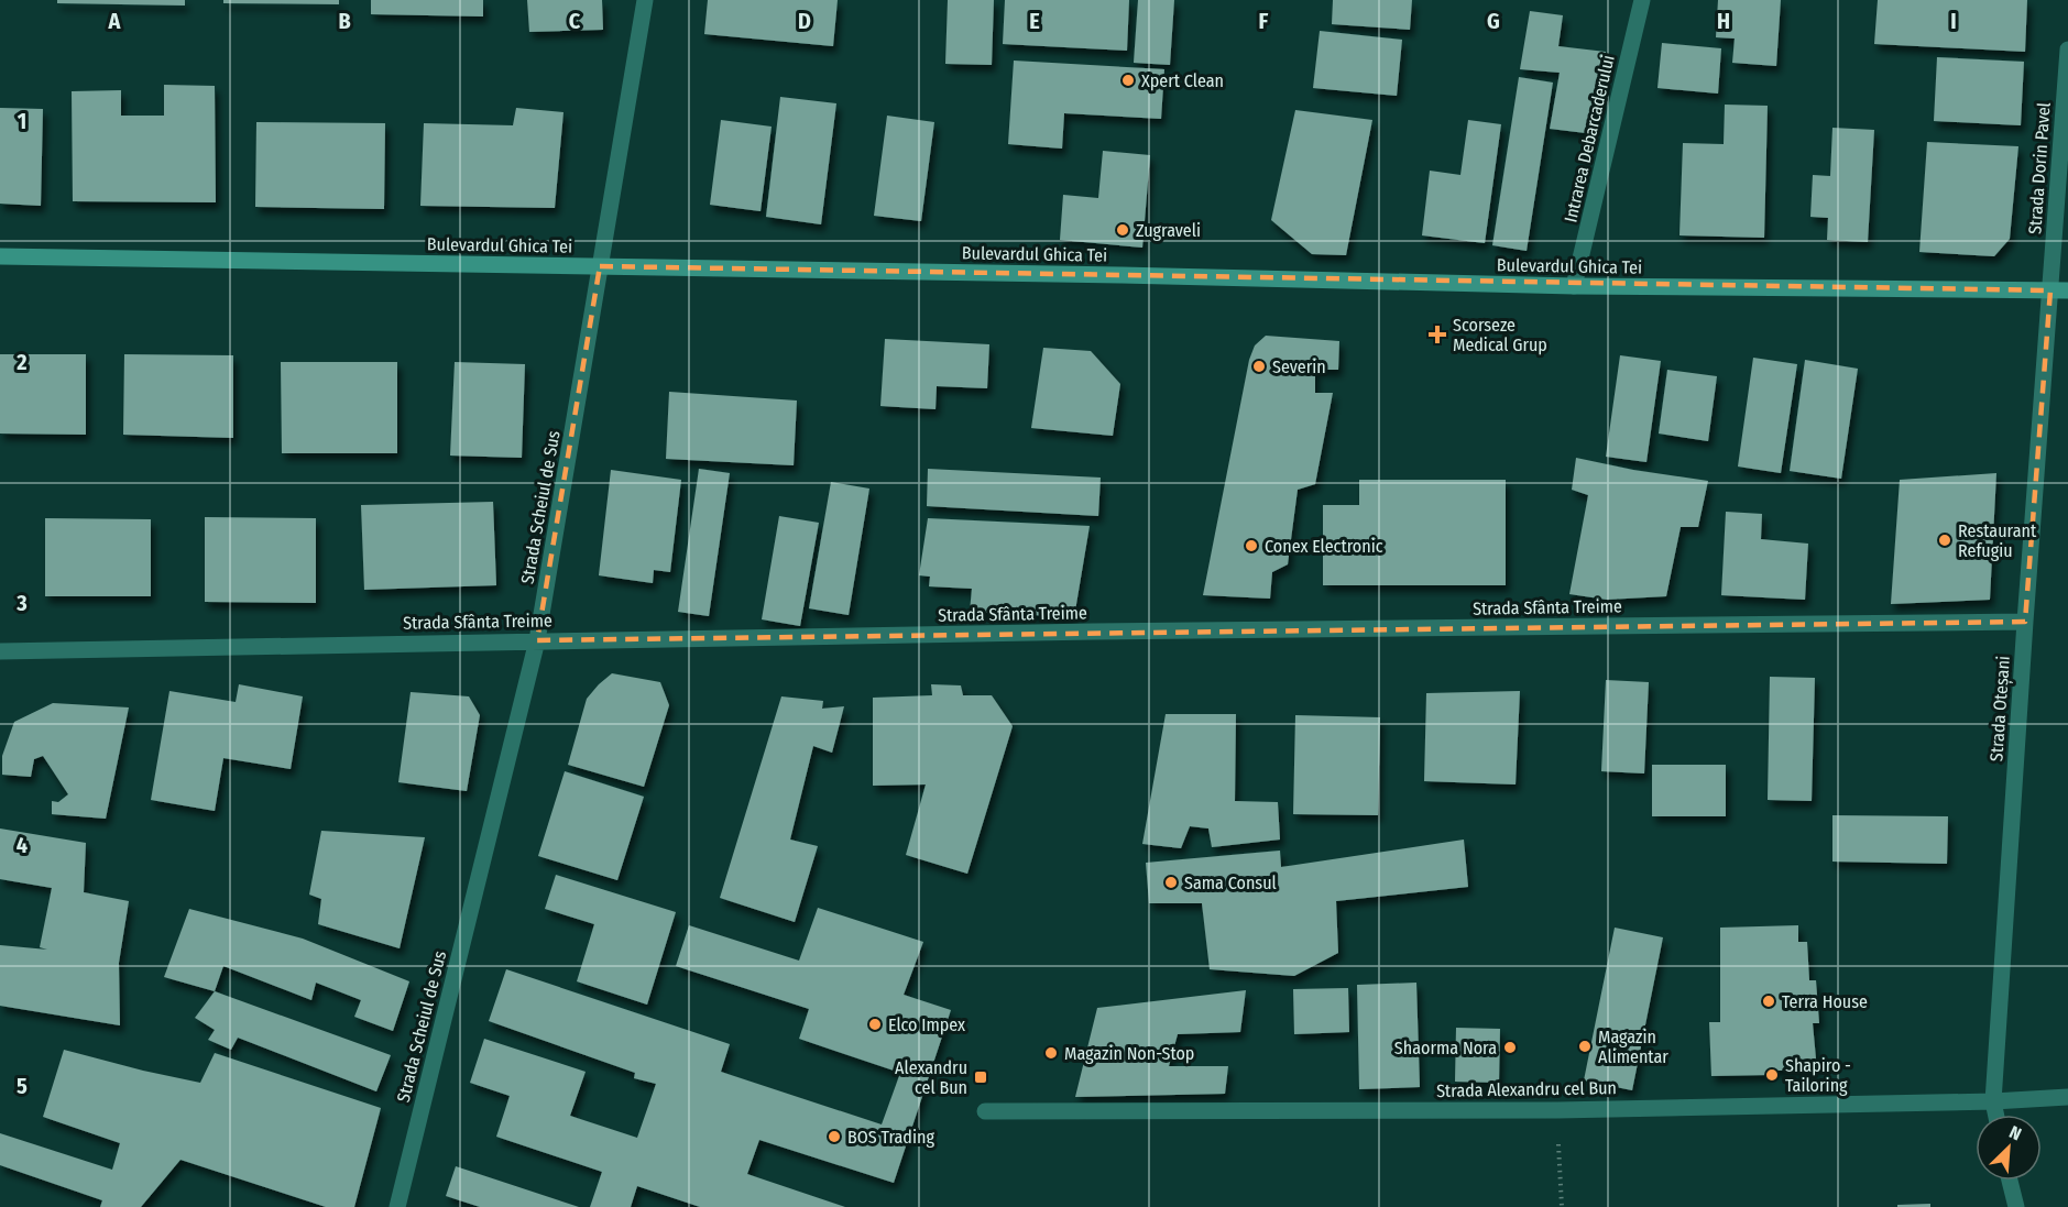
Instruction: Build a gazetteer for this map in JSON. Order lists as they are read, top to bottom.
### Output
{
  "streets": {
    "street": [
      "Intrarea Debarcaderului",
      "Strada Dorin Pavel",
      "Bulevardul Ghica Tei",
      "Strada Scheiul de Sus",
      "Strada Sfânta Treime",
      "Strada Oteșani",
      "Strada Alexandru cel Bun"
    ]
  },
  "crossings": [
    ["Intrarea Debarcaderului", "Bulevardul Ghica Tei"],
    ["Strada Dorin Pavel", "Bulevardul Ghica Tei"],
    ["Strada Dorin Pavel", "Strada Oteșani"],
    ["Bulevardul Ghica Tei", "Strada Scheiul de Sus"],
    ["Bulevardul Ghica Tei", "Strada Oteșani"],
    ["Strada Scheiul de Sus", "Strada Sfânta Treime"],
    ["Strada Sfânta Treime", "Strada Oteșani"],
    ["Strada Oteșani", "Strada Alexandru cel Bun"]
  ],
  "places": {
    "other": [
      "Xpert Clean",
      "Zugraveli",
      "Severin",
      "Restaurant Refugiu",
      "Conex Electronic",
      "Sama Consul",
      "Terra House",
      "Elco Impex",
      "Magazin Alimentar",
      "Shaorma Nora",
      "Magazin Non-Stop",
      "Shapiro - Tailoring",
      "BOS Trading"
    ],
    "health": ["Scorseze Medical Grup"],
    "transit": ["Alexandru cel Bun"]
  },
  "north": "top right",
  "grid": {
    "columns": [
      "A",
      "B",
      "C",
      "D",
      "E",
      "F",
      "G",
      "H",
      "I"
    ],
    "rows": [
      "1",
      "2",
      "3",
      "4",
      "5"
    ]
  }
}
